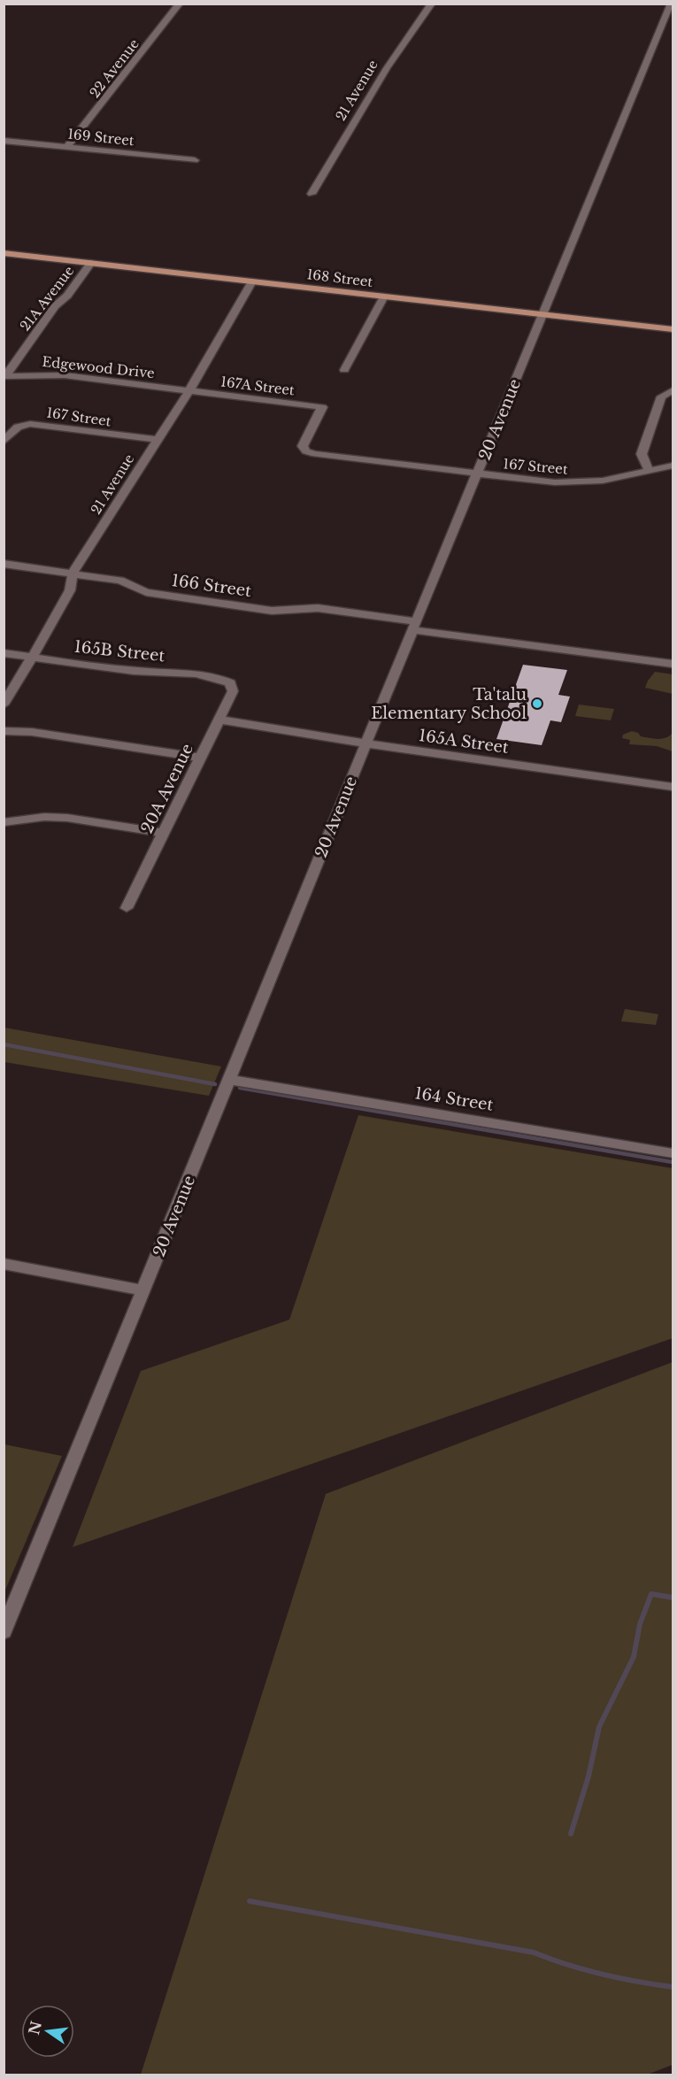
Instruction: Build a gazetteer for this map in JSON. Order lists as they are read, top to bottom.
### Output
{
  "streets": {
    "main road": ["168 Street"],
    "street": [
      "22 Avenue",
      "21 Avenue",
      "169 Street",
      "21A Avenue",
      "Edgewood Drive",
      "167A Street",
      "167 Street",
      "20 Avenue",
      "166 Street",
      "165B Street",
      "165A Street",
      "20A Avenue",
      "164 Street"
    ]
  },
  "crossings": [
    ["22 Avenue", "169 Street"],
    ["21 Avenue", "168 Street"],
    ["21 Avenue", "Edgewood Drive"],
    ["21 Avenue", "167A Street"],
    ["21 Avenue", "167 Street"],
    ["21 Avenue", "166 Street"],
    ["21 Avenue", "165B Street"],
    ["168 Street", "21A Avenue"],
    ["168 Street", "20 Avenue"],
    ["21A Avenue", "Edgewood Drive"],
    ["Edgewood Drive", "167A Street"],
    ["167A Street", "167 Street"],
    ["167 Street", "20 Avenue"],
    ["20 Avenue", "166 Street"],
    ["20 Avenue", "165A Street"],
    ["20 Avenue", "164 Street"],
    ["165B Street", "20A Avenue"],
    ["165A Street", "20A Avenue"]
  ],
  "places": ["Ta'talu Elementary School"],
  "north": "left"
}
